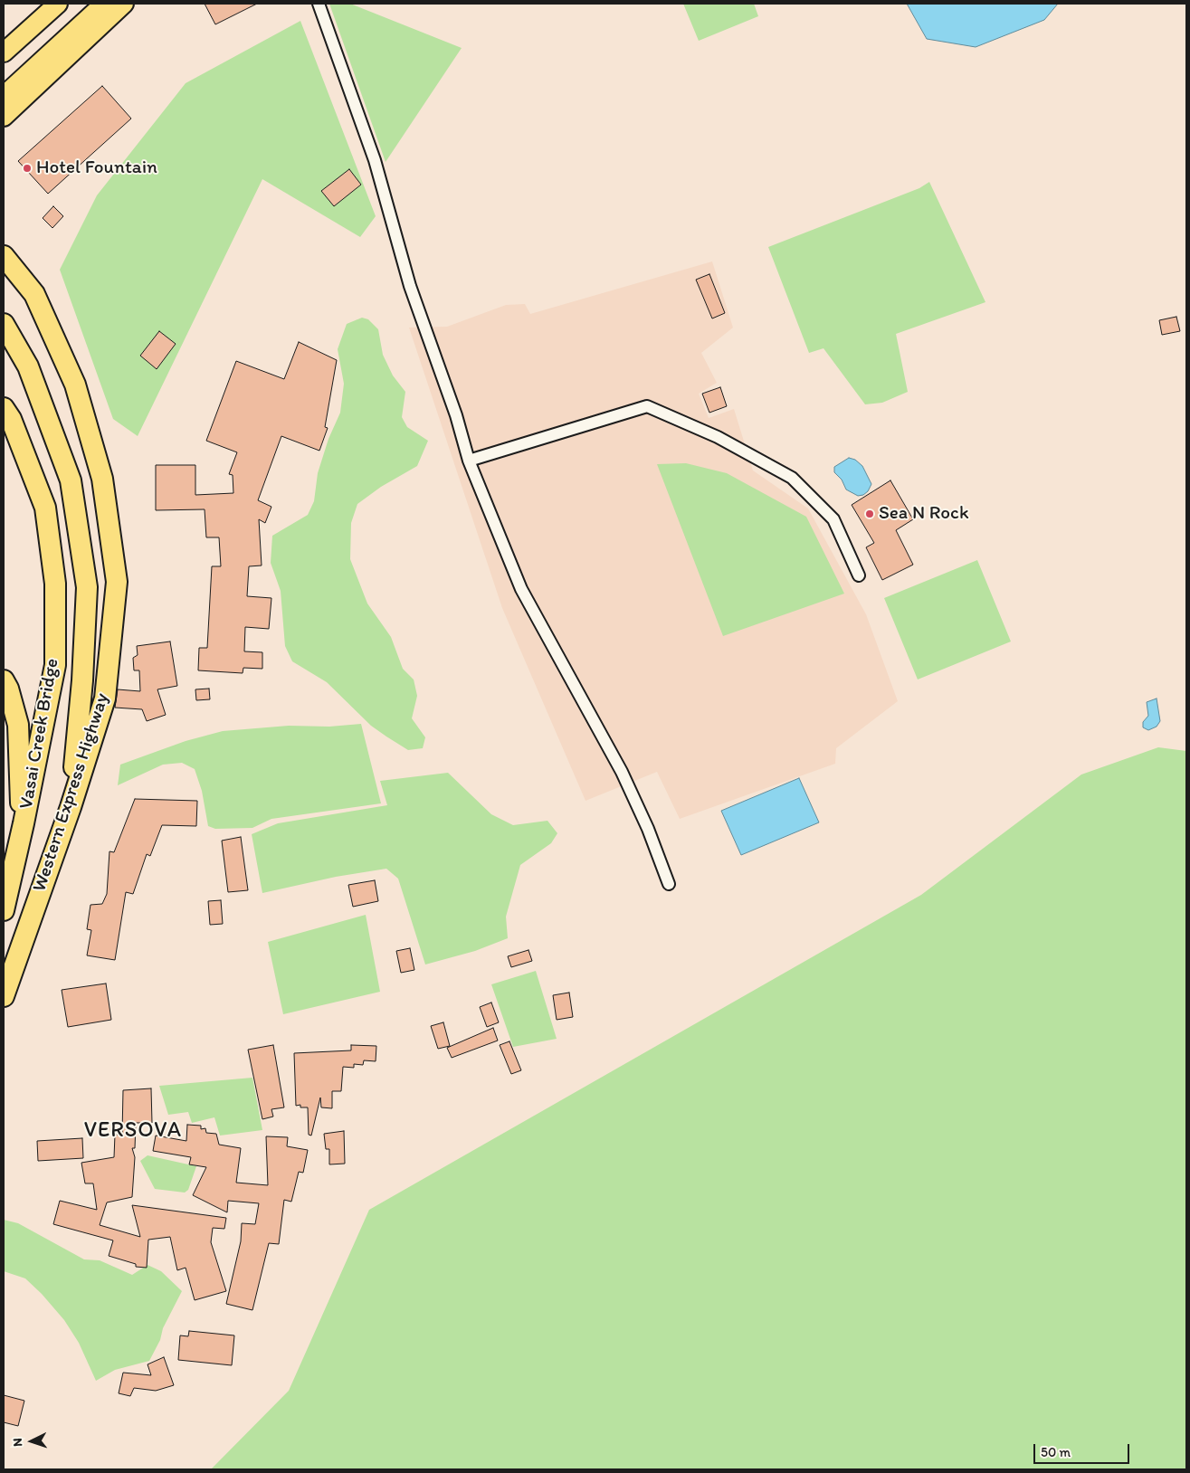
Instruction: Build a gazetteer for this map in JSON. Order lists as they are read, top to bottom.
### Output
{
  "streets": {
    "highway": ["Vasai Creek Bridge", "Western Express Highway"]
  },
  "crossings": [
    ["Vasai Creek Bridge", "Western Express Highway"]
  ],
  "districts": ["VERSOVA"],
  "places": ["Hotel Fountain", "Sea N Rock"],
  "scale_bar": "50 m",
  "north": "left"
}
